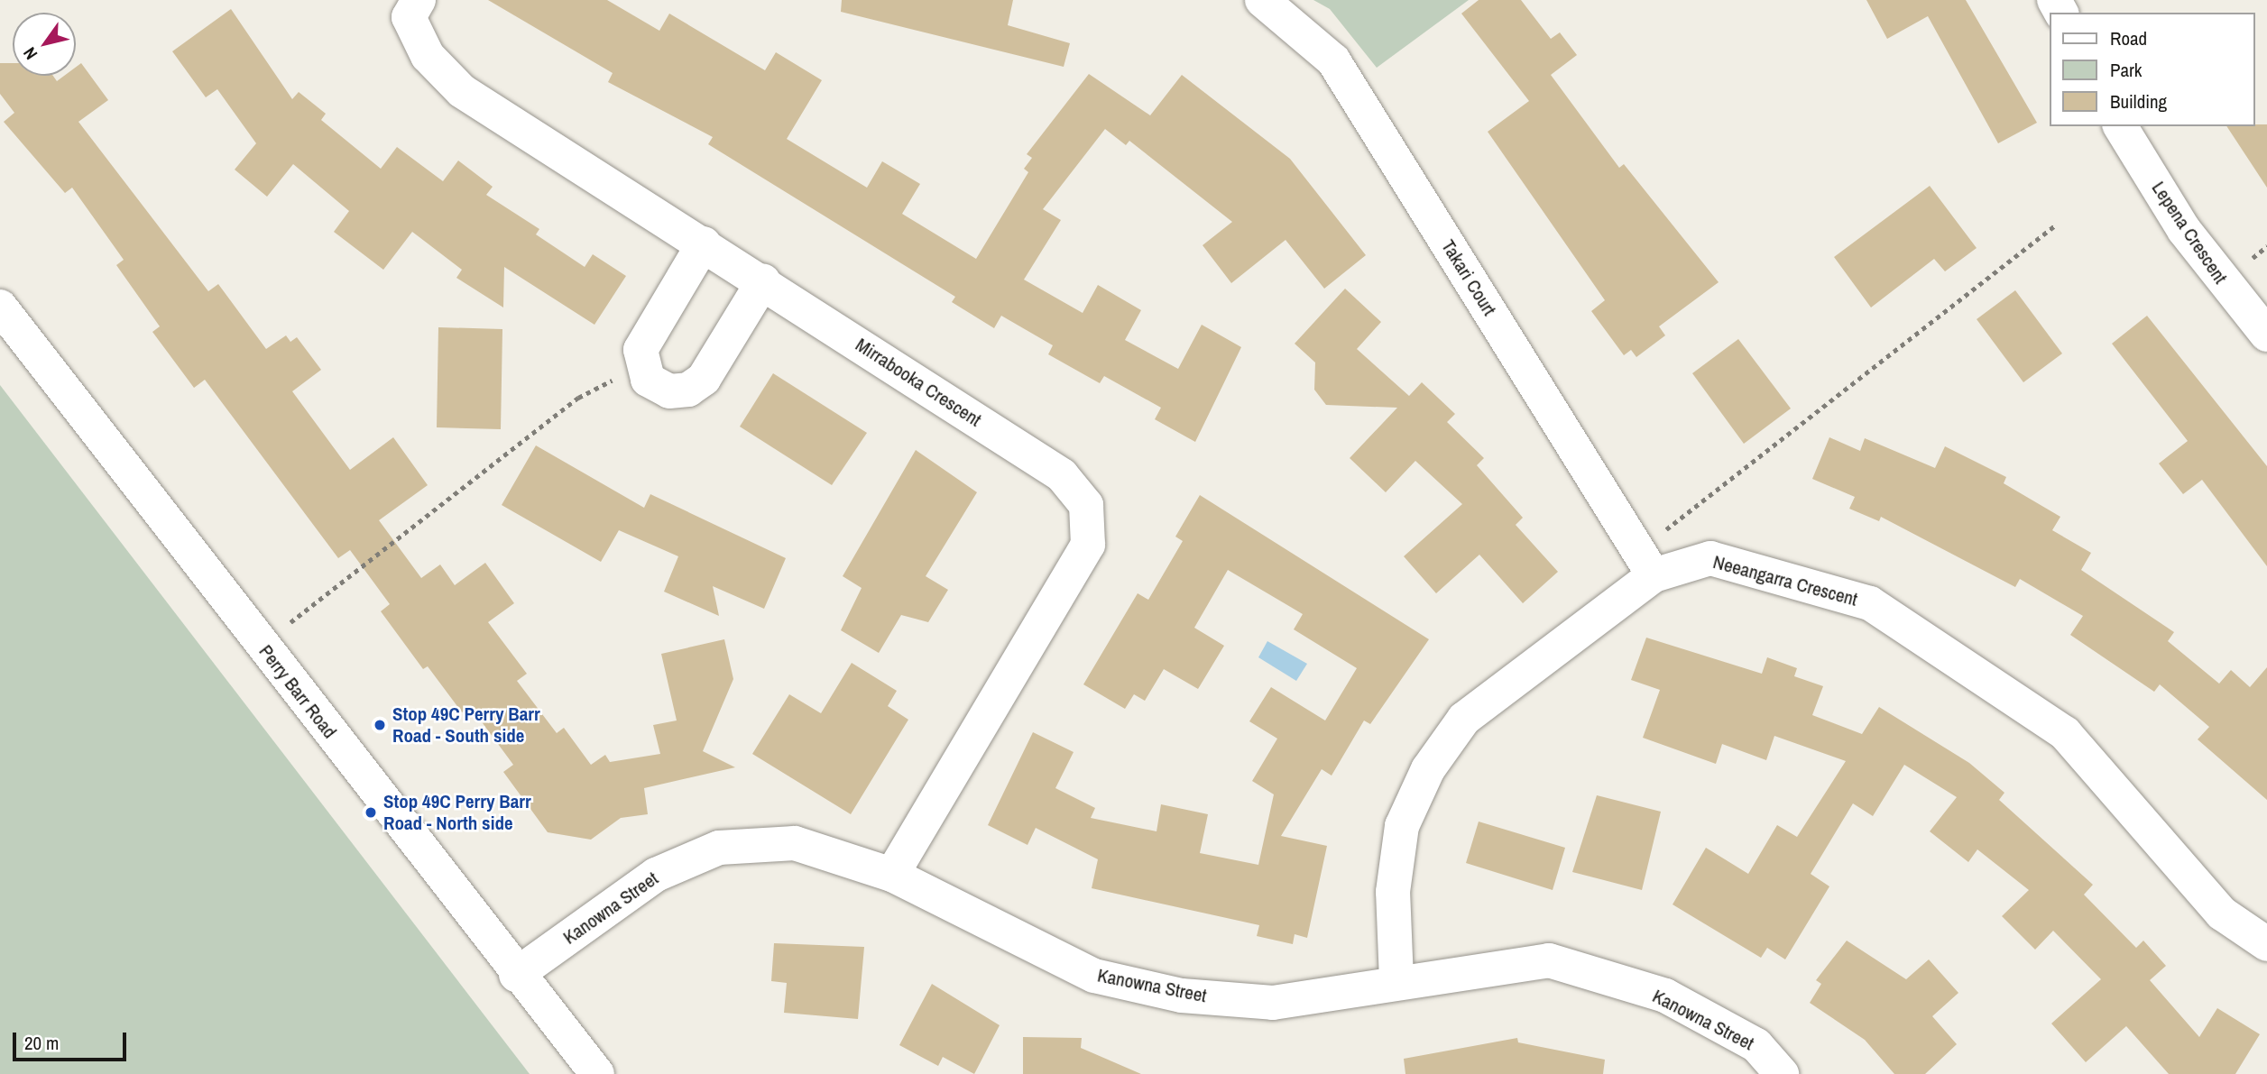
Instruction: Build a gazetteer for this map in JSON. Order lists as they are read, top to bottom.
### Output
{
  "streets": {
    "street": [
      "Lepena Crescent",
      "Takari Court",
      "Mirrabooka Crescent",
      "Neeangarra Crescent",
      "Perry Barr Road",
      "Kanowna Street"
    ]
  },
  "crossings": [
    ["Takari Court", "Neeangarra Crescent"],
    ["Mirrabooka Crescent", "Kanowna Street"],
    ["Neeangarra Crescent", "Kanowna Street"],
    ["Perry Barr Road", "Kanowna Street"]
  ],
  "places": ["Stop 49C Perry Barr Road - South side", "Stop 49C Perry Barr Road - North side"],
  "legend": ["Road", "Park", "Building"],
  "scale_bar": "20 m",
  "north": "bottom left"
}
